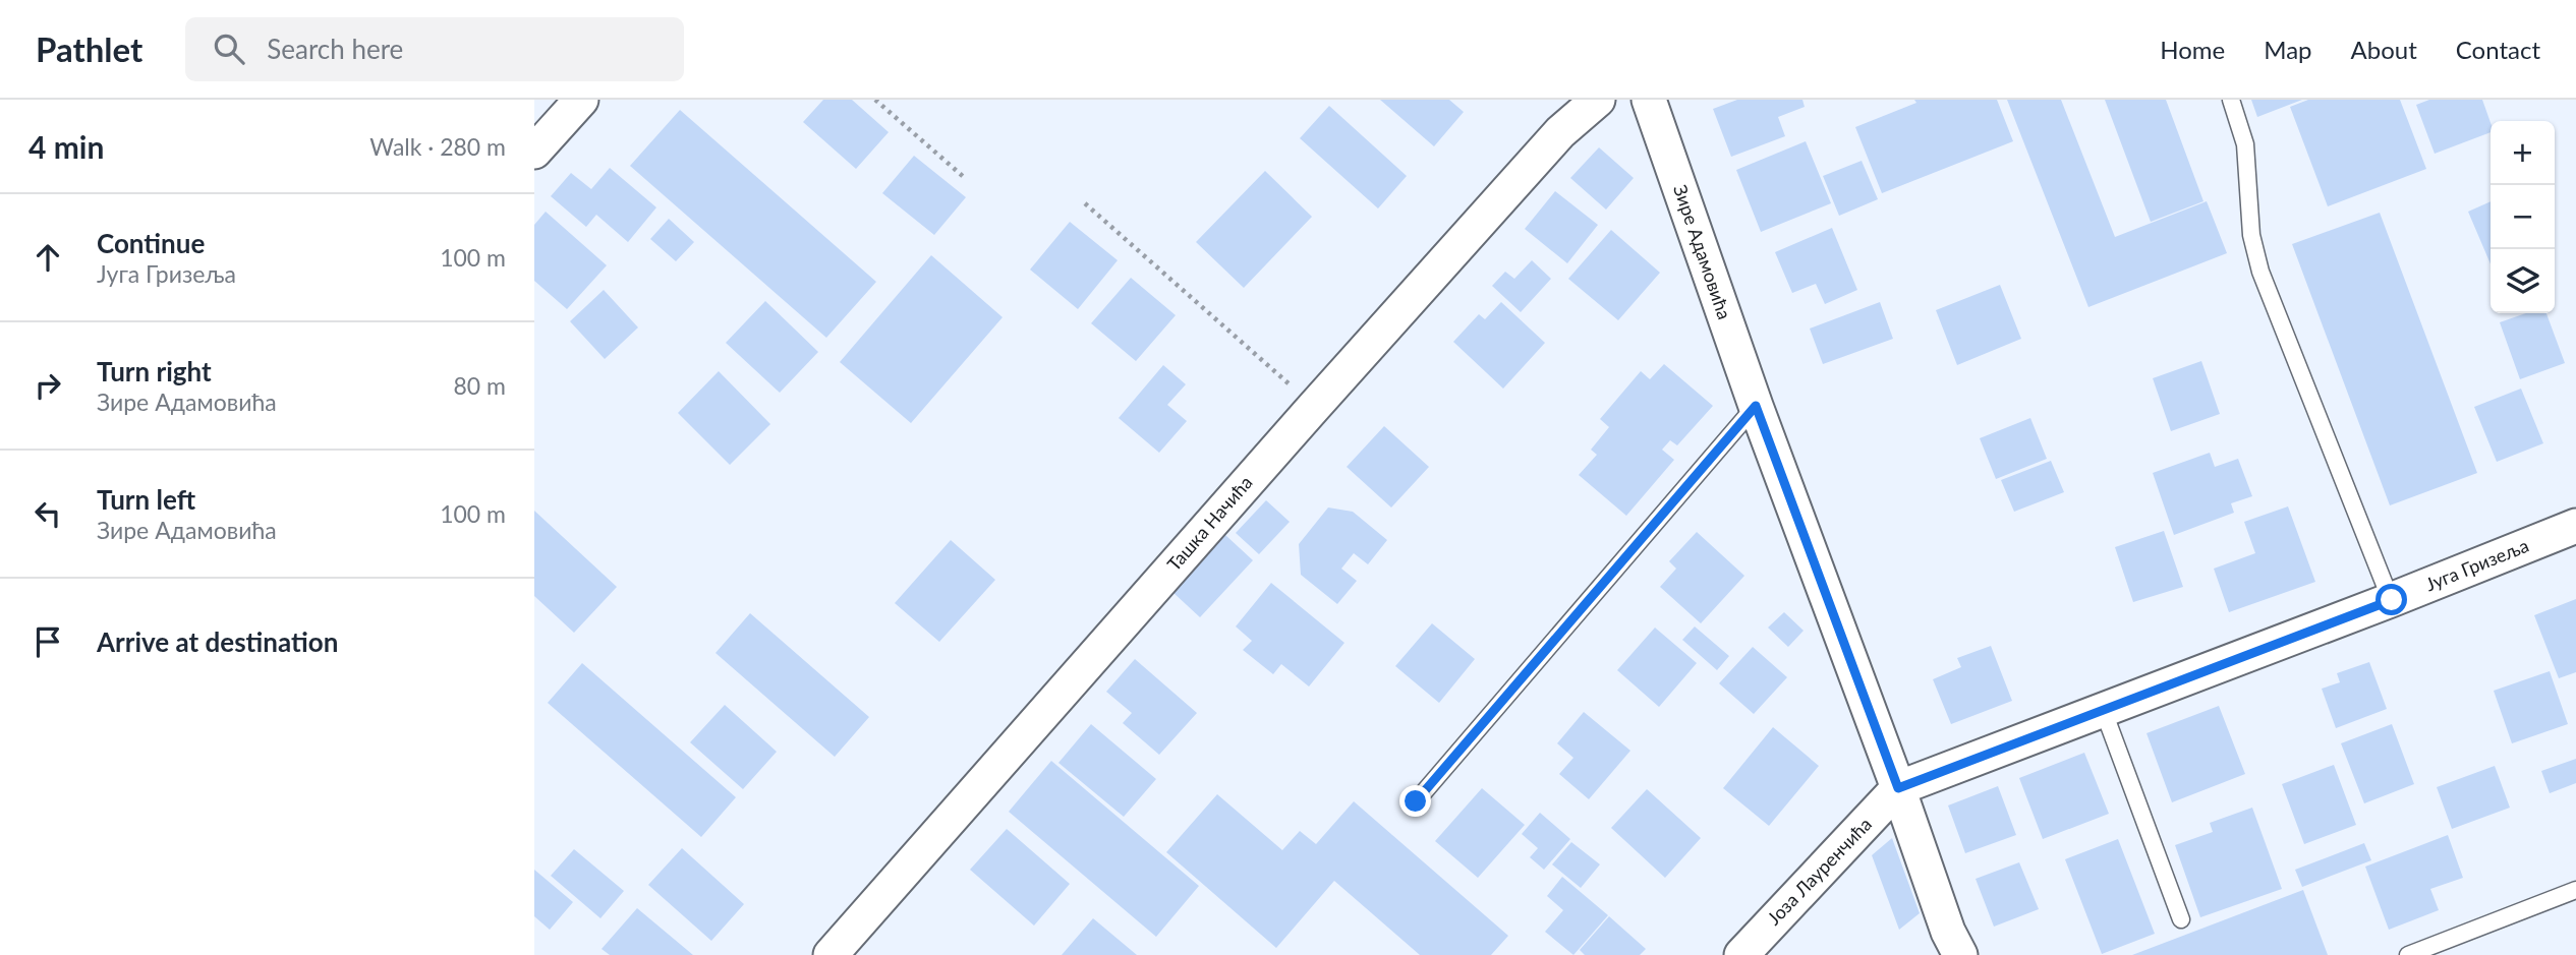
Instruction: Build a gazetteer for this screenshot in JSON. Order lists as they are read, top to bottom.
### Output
{
  "streets": {
    "street": [
      "Зире Адамовића",
      "Ташка Начића",
      "Југа Гризеља",
      "Јоза Лауренчића"
    ]
  },
  "crossings": [
    ["Зире Адамовића", "Југа Гризеља"],
    ["Зире Адамовића", "Јоза Лауренчића"],
    ["Југа Гризеља", "Јоза Лауренчића"]
  ],
  "page": {
    "header": "Pathlet",
    "search": "Search here",
    "nav": [
      "Home",
      "Map",
      "About",
      "Contact"
    ],
    "heading": ["4 min", "Walk · 280 m"],
    "map_buttons": ["+", "−"],
    "list": [
      ["Continue", "Југа Гризеља", "100 m"],
      ["Turn right", "Зире Адамовића", "80 m"],
      ["Turn left", "Зире Адамовића", "100 m"],
      "Arrive at destination"
    ]
  }
}
